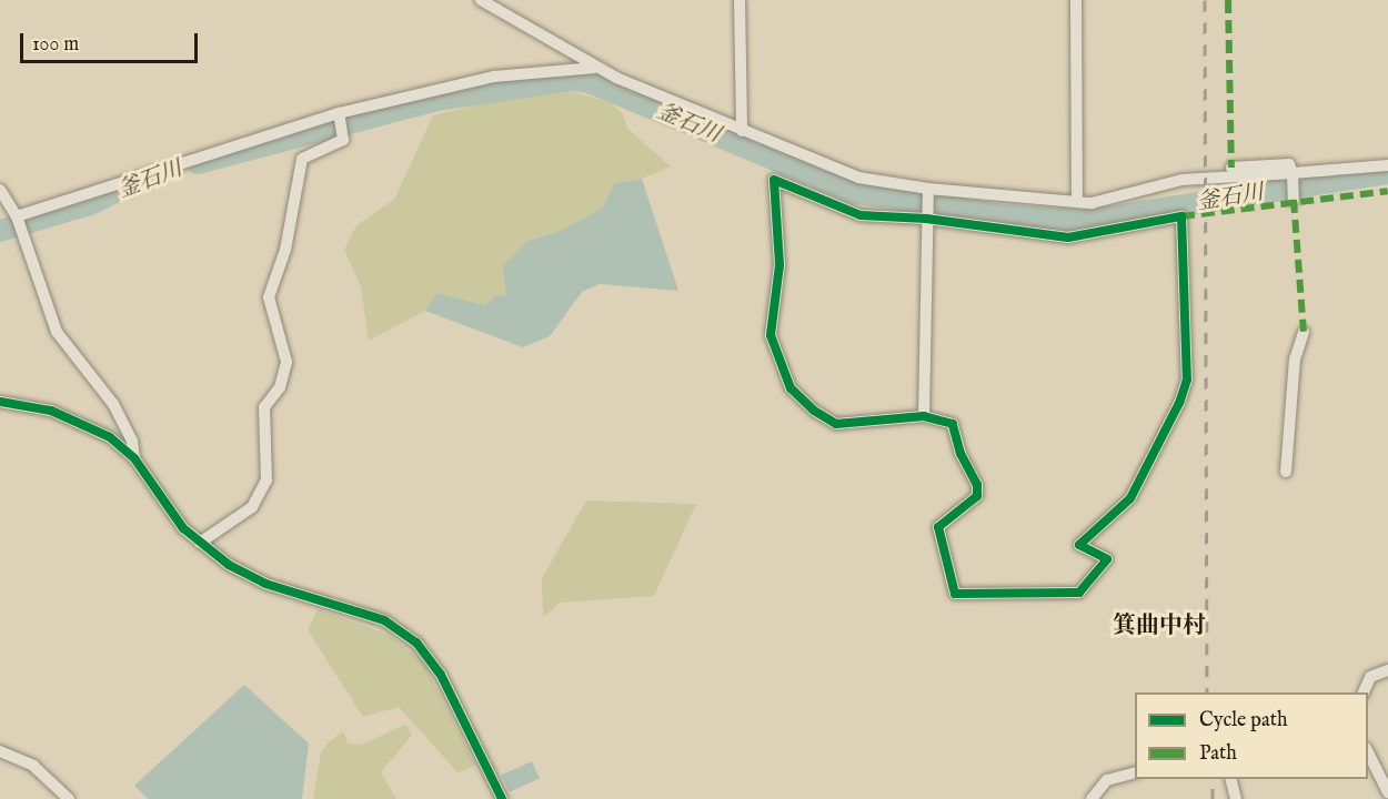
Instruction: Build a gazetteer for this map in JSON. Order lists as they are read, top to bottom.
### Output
{
  "districts": ["箕曲中村"],
  "water": ["釜石川"],
  "legend": ["Cycle path", "Path"],
  "scale_bar": "100 m"
}
